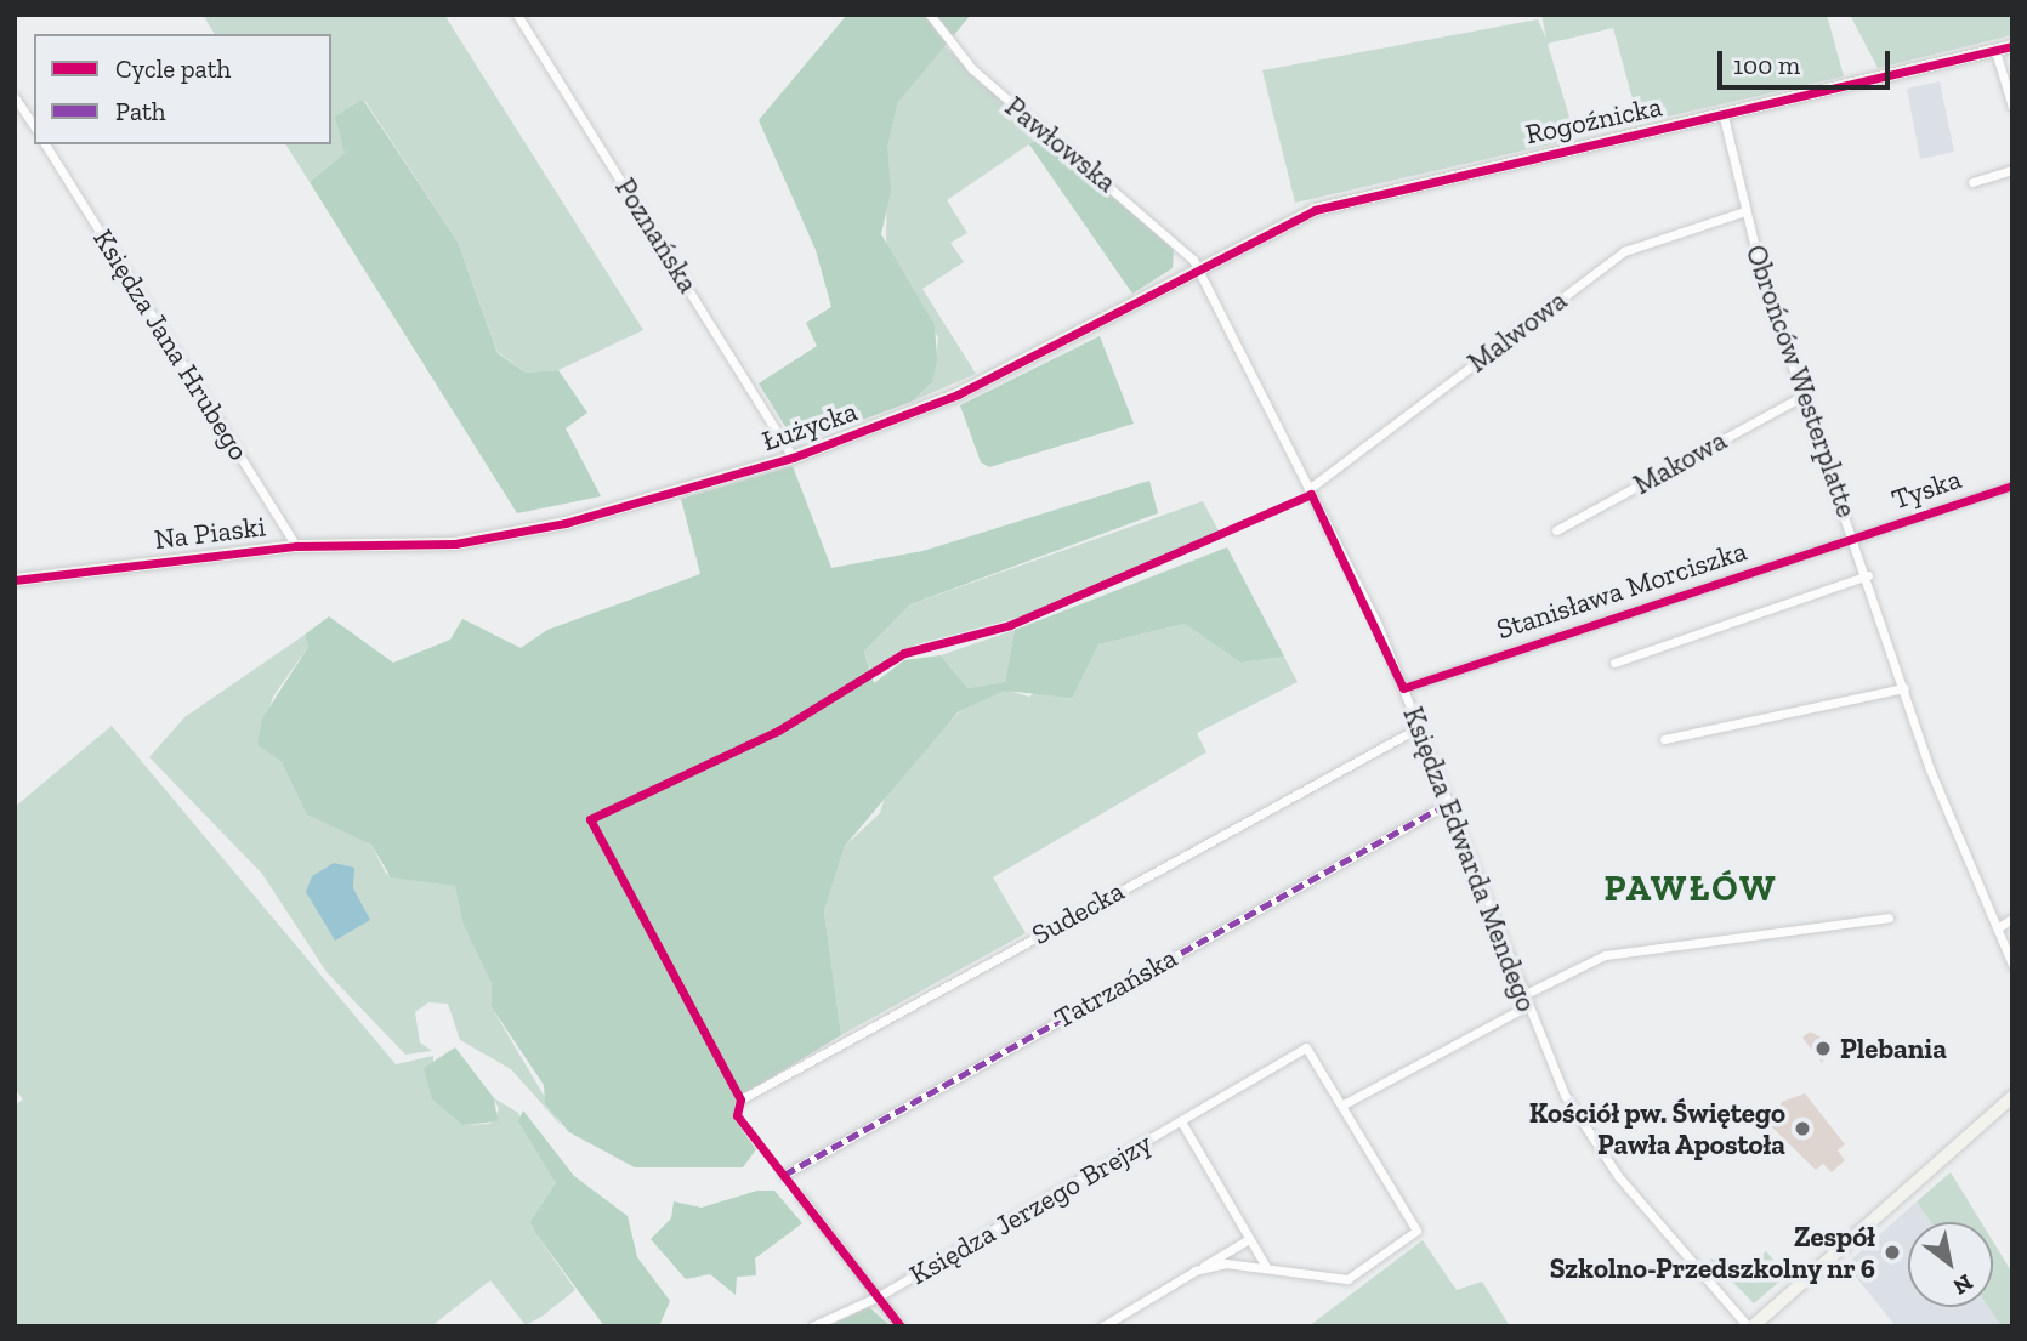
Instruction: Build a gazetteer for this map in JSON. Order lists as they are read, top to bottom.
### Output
{
  "streets": {
    "street": [
      "Rogoźnicka",
      "Pawłowska",
      "Poznańska",
      "Malwowa",
      "Księdza Jana Hrubego",
      "Obrońców Westerplatte",
      "Łużycka",
      "Makowa",
      "Tyska",
      "Na Piaski",
      "Stanisława Morciszka",
      "Księdza Edwarda Mendego",
      "Sudecka",
      "Tatrzańska",
      "Księdza Jerzego Brejzy"
    ]
  },
  "crossings": [
    ["Rogoźnicka", "Pawłowska"],
    ["Rogoźnicka", "Obrońców Westerplatte"],
    ["Rogoźnicka", "Łużycka"],
    ["Rogoźnicka", "Księdza Edwarda Mendego"],
    ["Pawłowska", "Łużycka"],
    ["Pawłowska", "Księdza Edwarda Mendego"],
    ["Poznańska", "Łużycka"],
    ["Malwowa", "Obrońców Westerplatte"],
    ["Malwowa", "Księdza Edwarda Mendego"],
    ["Księdza Jana Hrubego", "Na Piaski"],
    ["Obrońców Westerplatte", "Makowa"],
    ["Obrońców Westerplatte", "Tyska"],
    ["Obrońców Westerplatte", "Stanisława Morciszka"],
    ["Łużycka", "Na Piaski"],
    ["Łużycka", "Księdza Edwarda Mendego"],
    ["Tyska", "Stanisława Morciszka"],
    ["Stanisława Morciszka", "Księdza Edwarda Mendego"],
    ["Księdza Edwarda Mendego", "Sudecka"],
    ["Księdza Edwarda Mendego", "Tatrzańska"]
  ],
  "districts": ["PAWŁÓW"],
  "places": ["Plebania", "Kościół pw. Świętego Pawła Apostoła", "Zespół Szkolno-Przedszkolny nr 6"],
  "legend": ["Cycle path", "Path"],
  "scale_bar": "100 m",
  "north": "bottom right"
}
